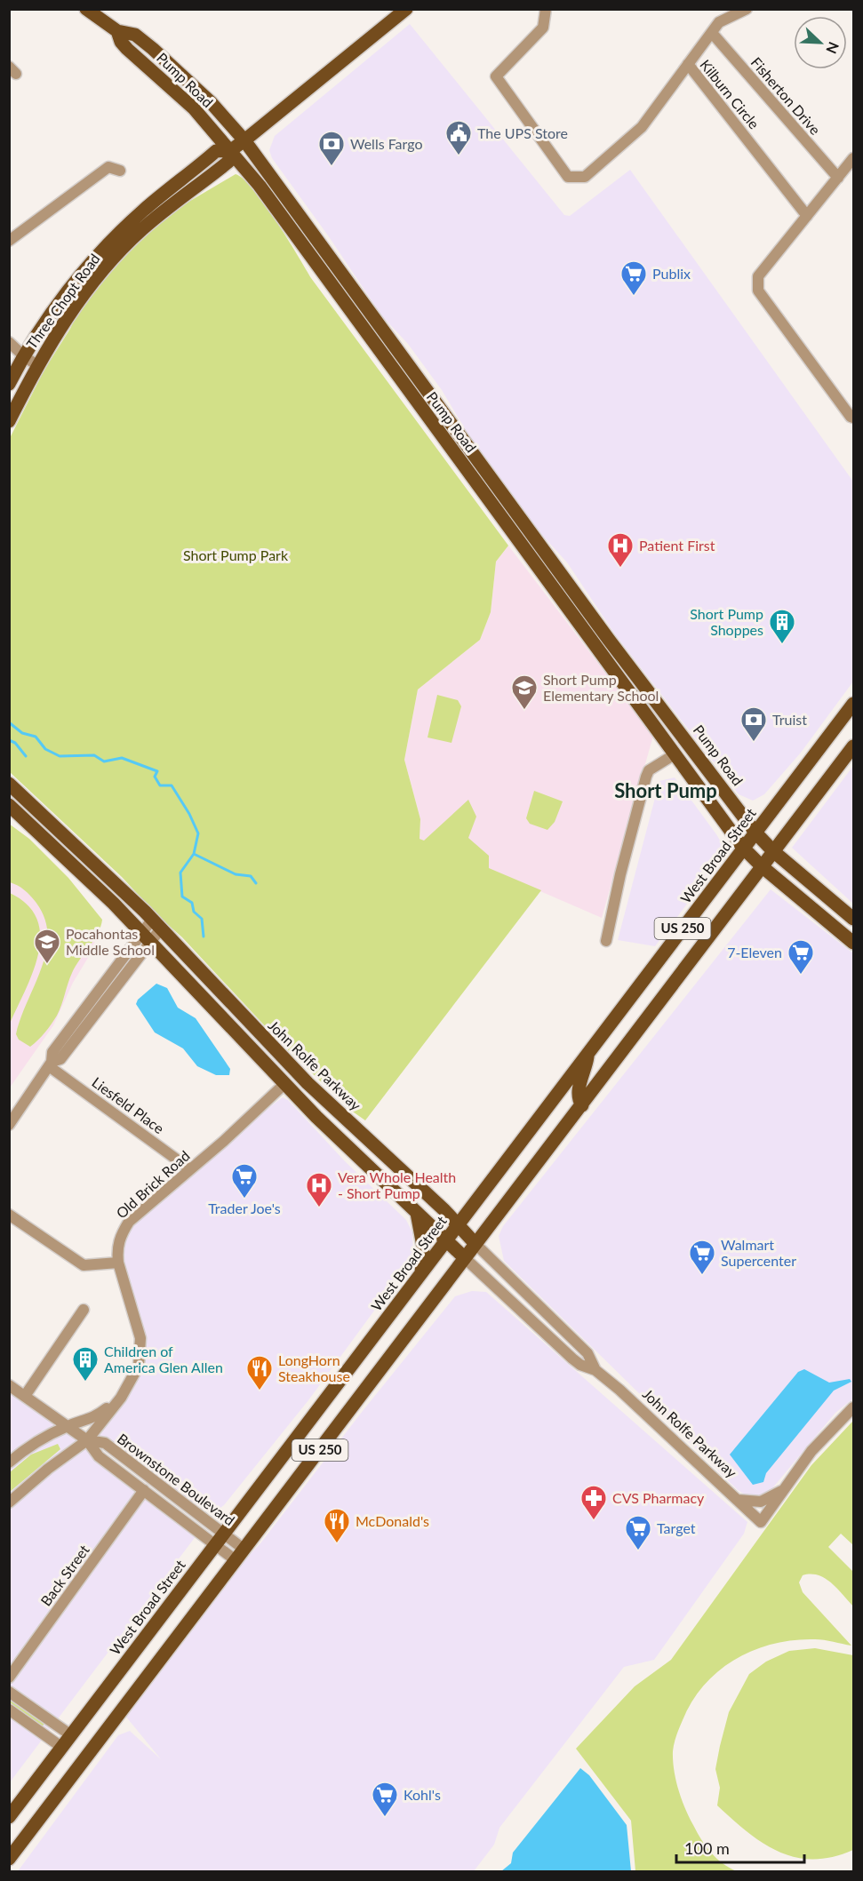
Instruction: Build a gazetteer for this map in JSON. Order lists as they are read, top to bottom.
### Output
{
  "streets": {
    "main road": [
      "Pump Road",
      "Three Chopt Road",
      "West Broad Street",
      "US 250",
      "John Rolfe Parkway"
    ],
    "street": [
      "Kilburn Circle",
      "Fisherton Drive",
      "Liesfeld Place",
      "Old Brick Road",
      "Brownstone Boulevard",
      "Back Street"
    ]
  },
  "crossings": [
    ["Pump Road", "Three Chopt Road"],
    ["Pump Road", "West Broad Street"],
    ["Pump Road", "US 250"],
    ["West Broad Street", "John Rolfe Parkway"],
    ["West Broad Street", "Brownstone Boulevard"],
    ["US 250", "John Rolfe Parkway"],
    ["US 250", "Brownstone Boulevard"],
    ["John Rolfe Parkway", "Old Brick Road"],
    ["Liesfeld Place", "Old Brick Road"],
    ["Old Brick Road", "Brownstone Boulevard"],
    ["Brownstone Boulevard", "Back Street"]
  ],
  "districts": ["Short Pump"],
  "parks": ["Short Pump Park"],
  "places": {
    "public building": ["The UPS Store"],
    "bank": ["Wells Fargo", "Truist"],
    "supermarket": [
      "Publix",
      "7-Eleven",
      "Trader Joe's",
      "Walmart Supercenter",
      "Target",
      "Kohl's"
    ],
    "hospital": ["Patient First", "Vera Whole Health - Short Pump"],
    "building": ["Short Pump Shoppes", "Children of America Glen Allen"],
    "school or university": ["Short Pump Elementary School", "Pocahontas Middle School"],
    "restaurant": ["LongHorn Steakhouse", "McDonald's"],
    "pharmacy": ["CVS Pharmacy"]
  },
  "scale_bar": "100 m",
  "north": "bottom right"
}
